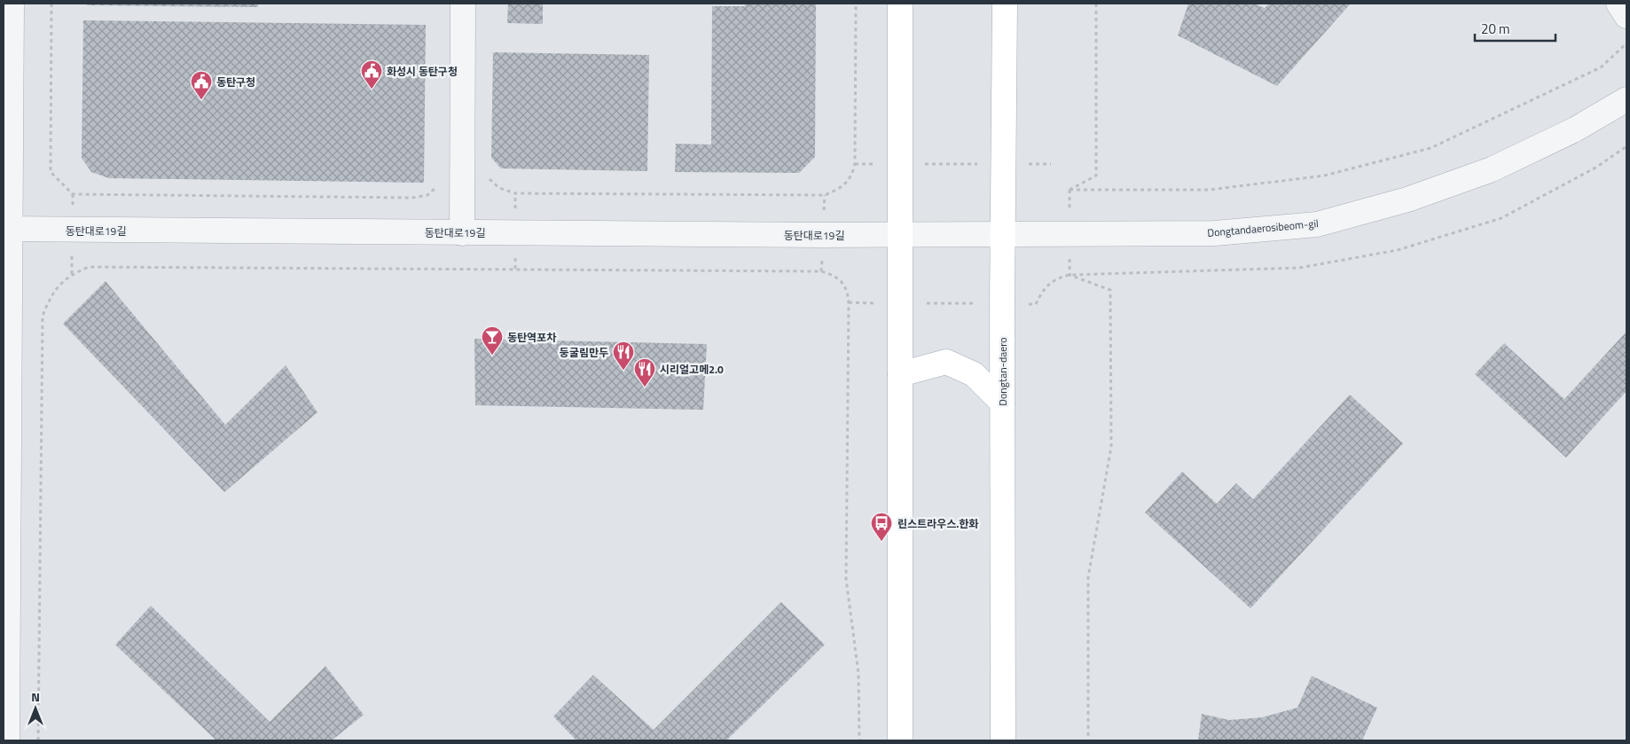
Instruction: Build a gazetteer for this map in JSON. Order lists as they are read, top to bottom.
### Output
{
  "streets": {
    "main road": ["Dongtan-daero"],
    "street": ["Dongtandaerosibeom-gil", "동탄대로19길"]
  },
  "crossings": [
    ["Dongtandaerosibeom-gil", "동탄대로19길"],
    ["Dongtandaerosibeom-gil", "Dongtan-daero"]
  ],
  "places": {
    "public building": ["화성시 동탄구청", "동탄구청"],
    "bar": ["동탄역포차"],
    "restaurant": ["둥굴림만두", "시리얼고메2.0"],
    "bus stop": ["린스트라우스.한화"]
  },
  "scale_bar": "20 m",
  "north": "top"
}
